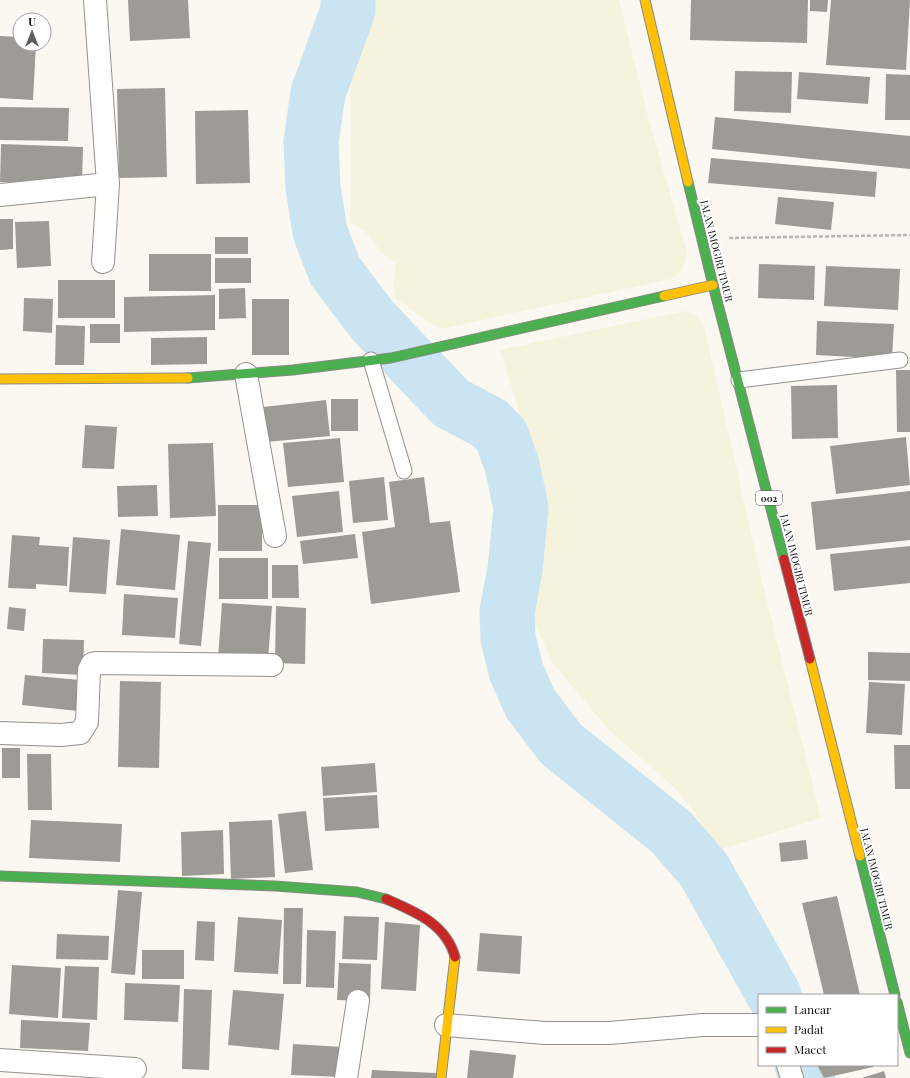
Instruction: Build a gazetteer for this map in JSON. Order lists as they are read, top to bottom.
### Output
{
  "streets": {
    "street": ["JALAN IMOGIRI TIMUR", "002"]
  },
  "legend": ["Lancar", "Padat", "Macet"],
  "north": "top"
}
